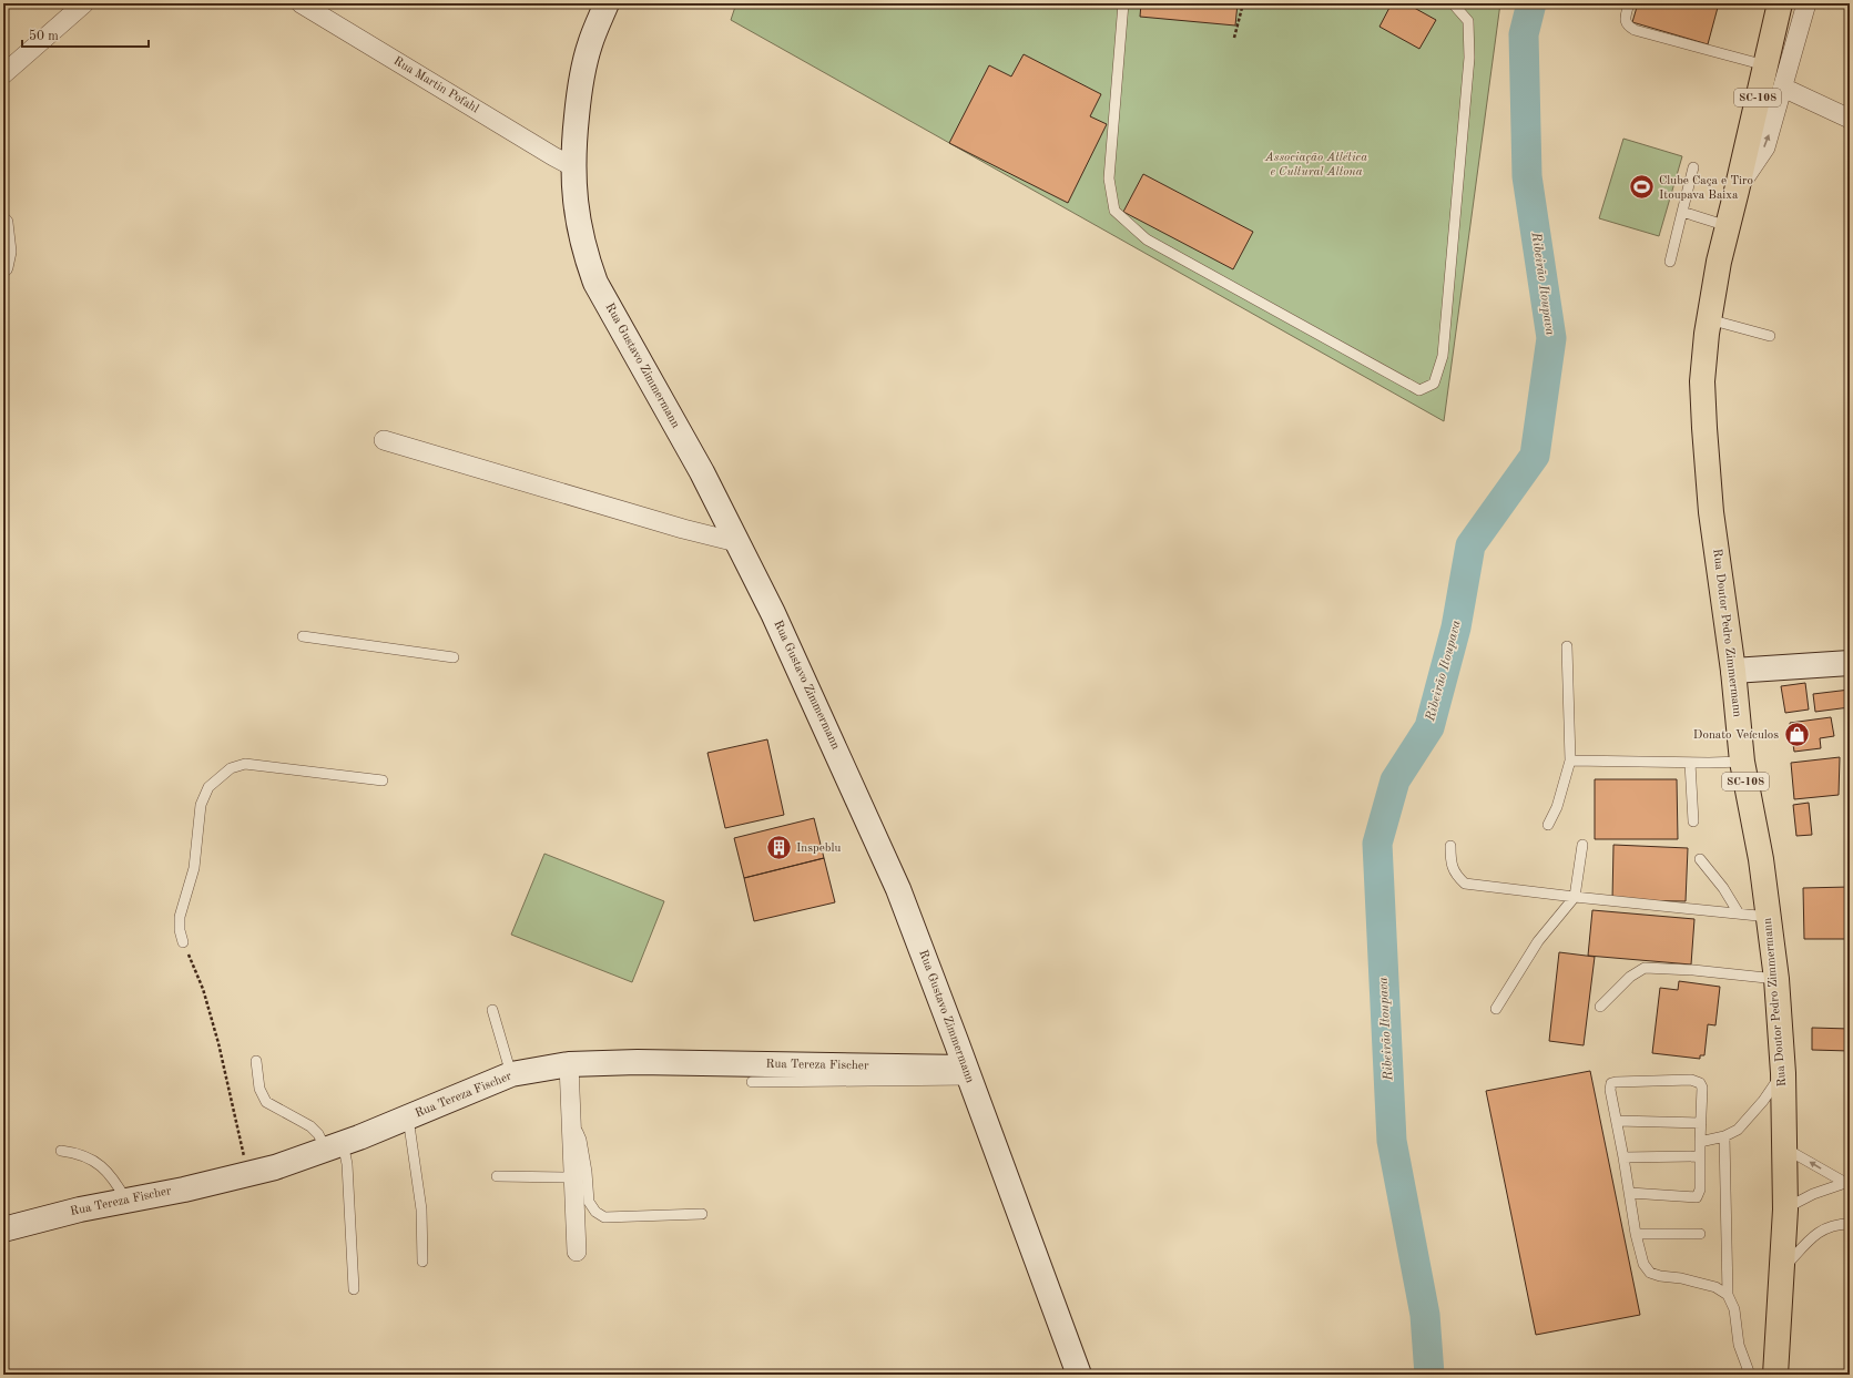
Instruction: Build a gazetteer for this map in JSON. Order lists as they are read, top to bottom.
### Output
{
  "streets": {
    "main road": ["SC-108", "Rua Doutor Pedro Zimmermann"],
    "street": ["Rua Martin Pofahl", "Rua Gustavo Zimmermann", "Rua Tereza Fischer"]
  },
  "crossings": [
    ["Rua Martin Pofahl", "Rua Gustavo Zimmermann"],
    ["Rua Gustavo Zimmermann", "Rua Tereza Fischer"]
  ],
  "water": ["Ribeirão Itoupava"],
  "parks": ["Associação Atlética e Cultural Altona"],
  "places": {
    "sports": ["Clube Caça e Tiro Itoupava Baixa"],
    "shop": ["Donato Veículos"],
    "building": ["Inspeblu"]
  },
  "scale_bar": "50 m"
}
